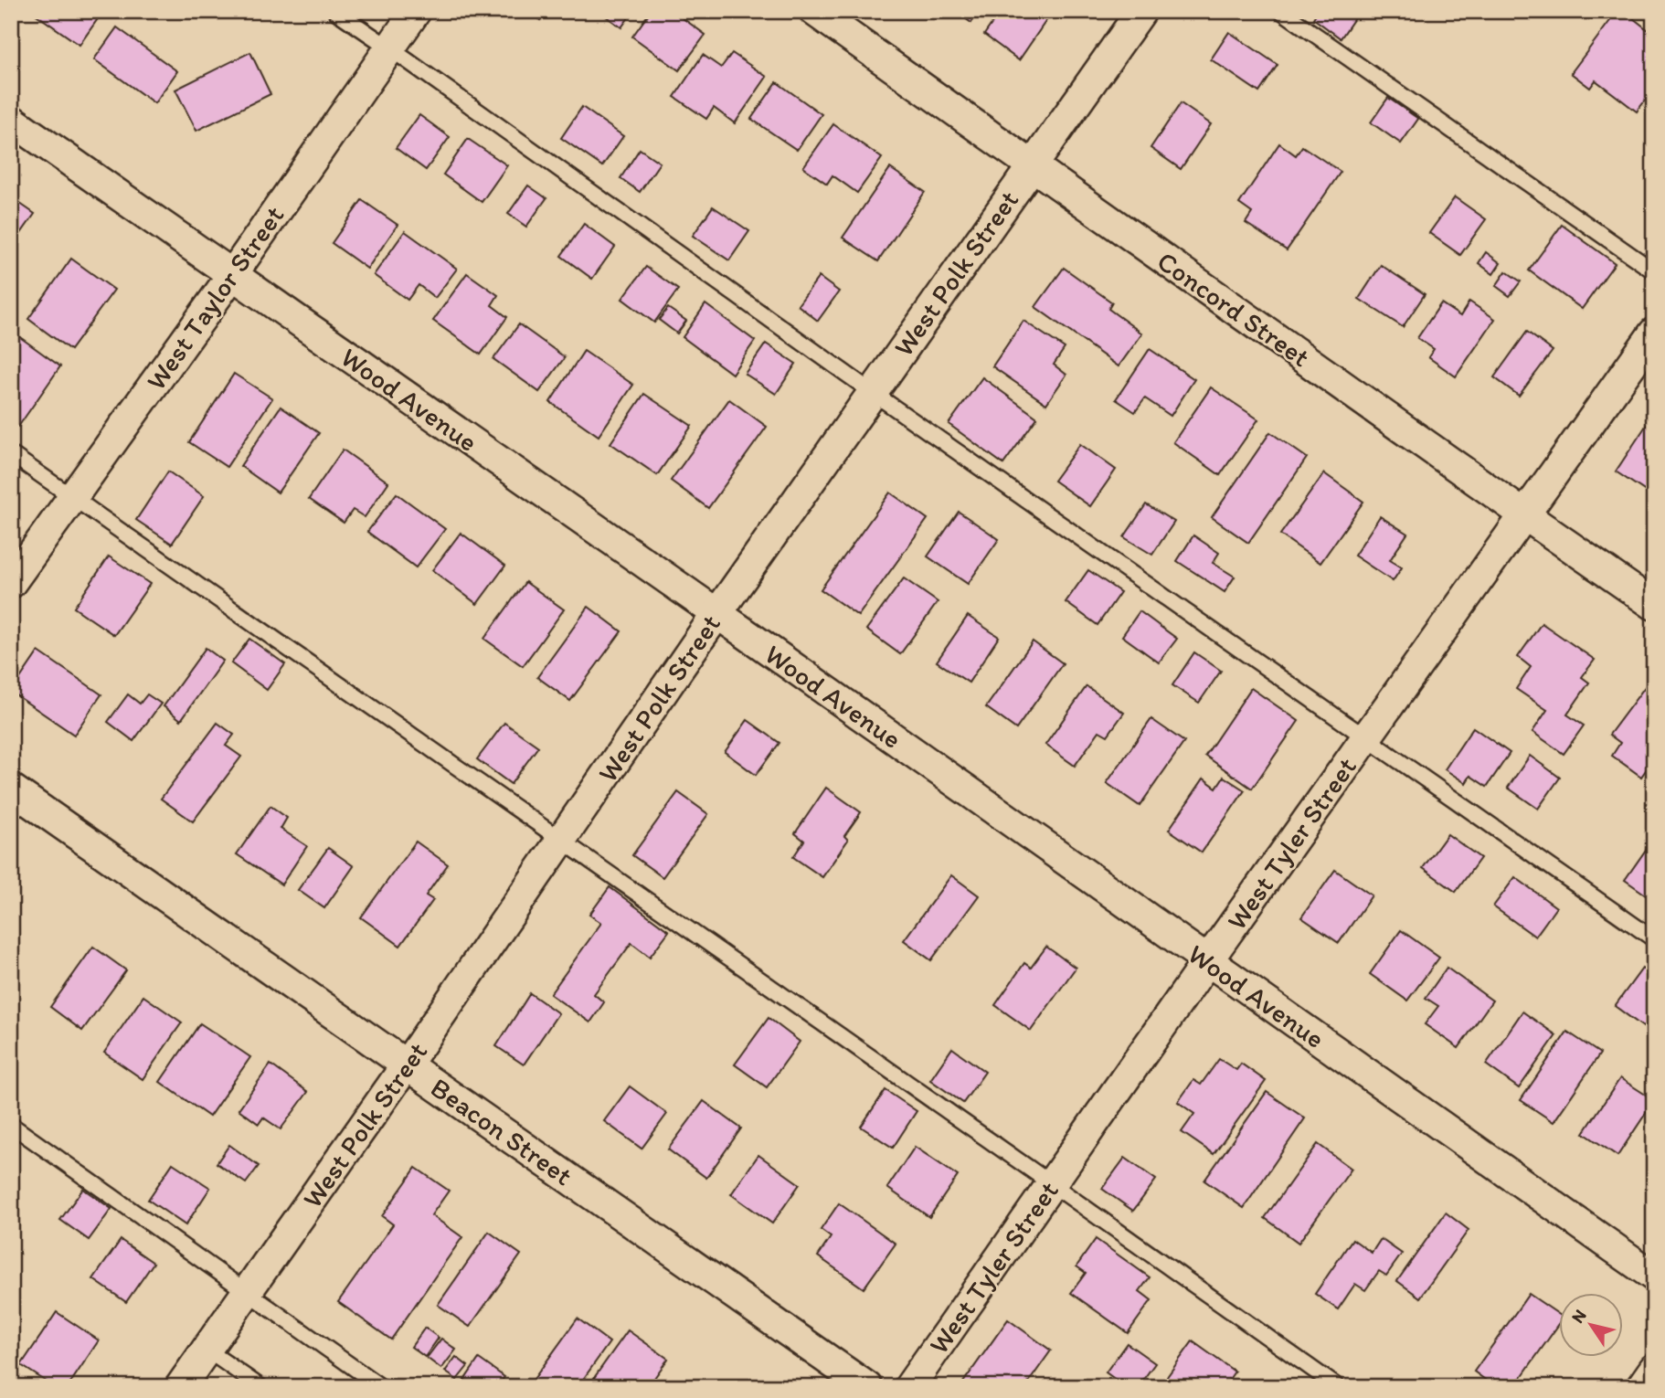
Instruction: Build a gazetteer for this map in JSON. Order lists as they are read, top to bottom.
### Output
{
  "streets": {
    "street": [
      "West Polk Street",
      "West Taylor Street",
      "Concord Street",
      "Wood Avenue",
      "West Tyler Street",
      "Beacon Street"
    ]
  },
  "crossings": [
    ["West Polk Street", "Concord Street"],
    ["West Polk Street", "Wood Avenue"],
    ["West Polk Street", "Beacon Street"],
    ["West Taylor Street", "Wood Avenue"],
    ["Concord Street", "West Tyler Street"],
    ["Wood Avenue", "West Tyler Street"]
  ],
  "north": "top left"
}
